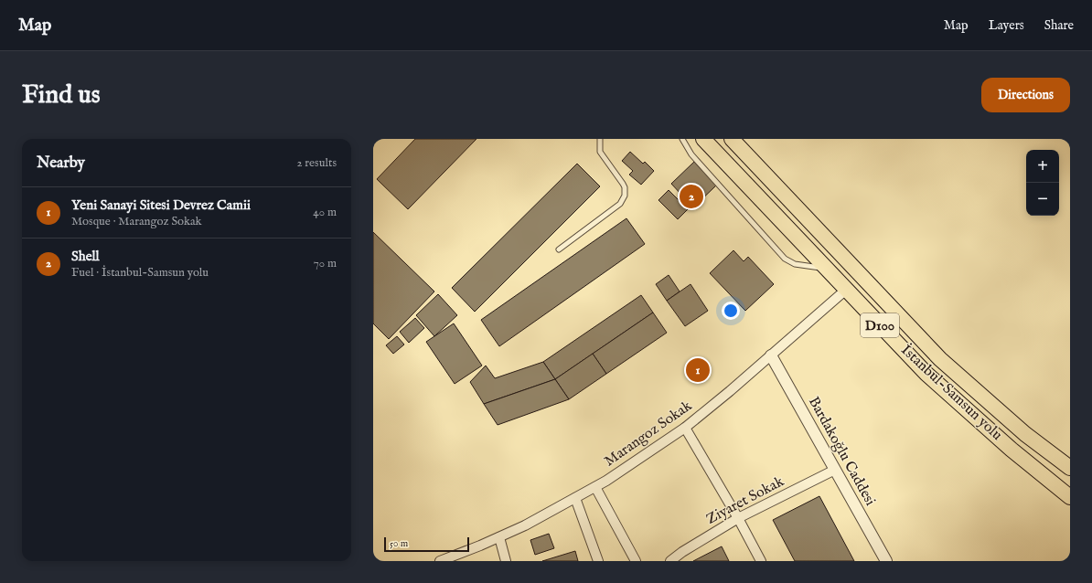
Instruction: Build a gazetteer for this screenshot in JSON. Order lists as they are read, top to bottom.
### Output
{
  "streets": {
    "highway": ["D100", "İstanbul-Samsun yolu"],
    "street": ["Marangoz Sokak", "Bardakoğlu Caddesi", "Ziyaret Sokak"]
  },
  "crossings": [
    ["İstanbul-Samsun yolu", "Marangoz Sokak"],
    ["Marangoz Sokak", "Bardakoğlu Caddesi"],
    ["Bardakoğlu Caddesi", "Ziyaret Sokak"]
  ],
  "scale_bar": "50 m",
  "page": {
    "header": "Map",
    "nav": ["Map", "Layers", "Share"],
    "buttons": "Directions",
    "title": "Find us",
    "heading": ["Nearby", "2 results"],
    "map_buttons": ["+", "−"],
    "pins": ["2", "1"],
    "list": [
      {
        "mark": "1",
        "name": "Yeni Sanayi Sitesi Devrez Camii",
        "note": "Mosque · Marangoz Sokak",
        "value": "40 m"
      },
      {
        "mark": "2",
        "name": "Shell",
        "note": "Fuel · İstanbul-Samsun yolu",
        "value": "70 m"
      }
    ],
    "scale": "50 m"
  }
}
